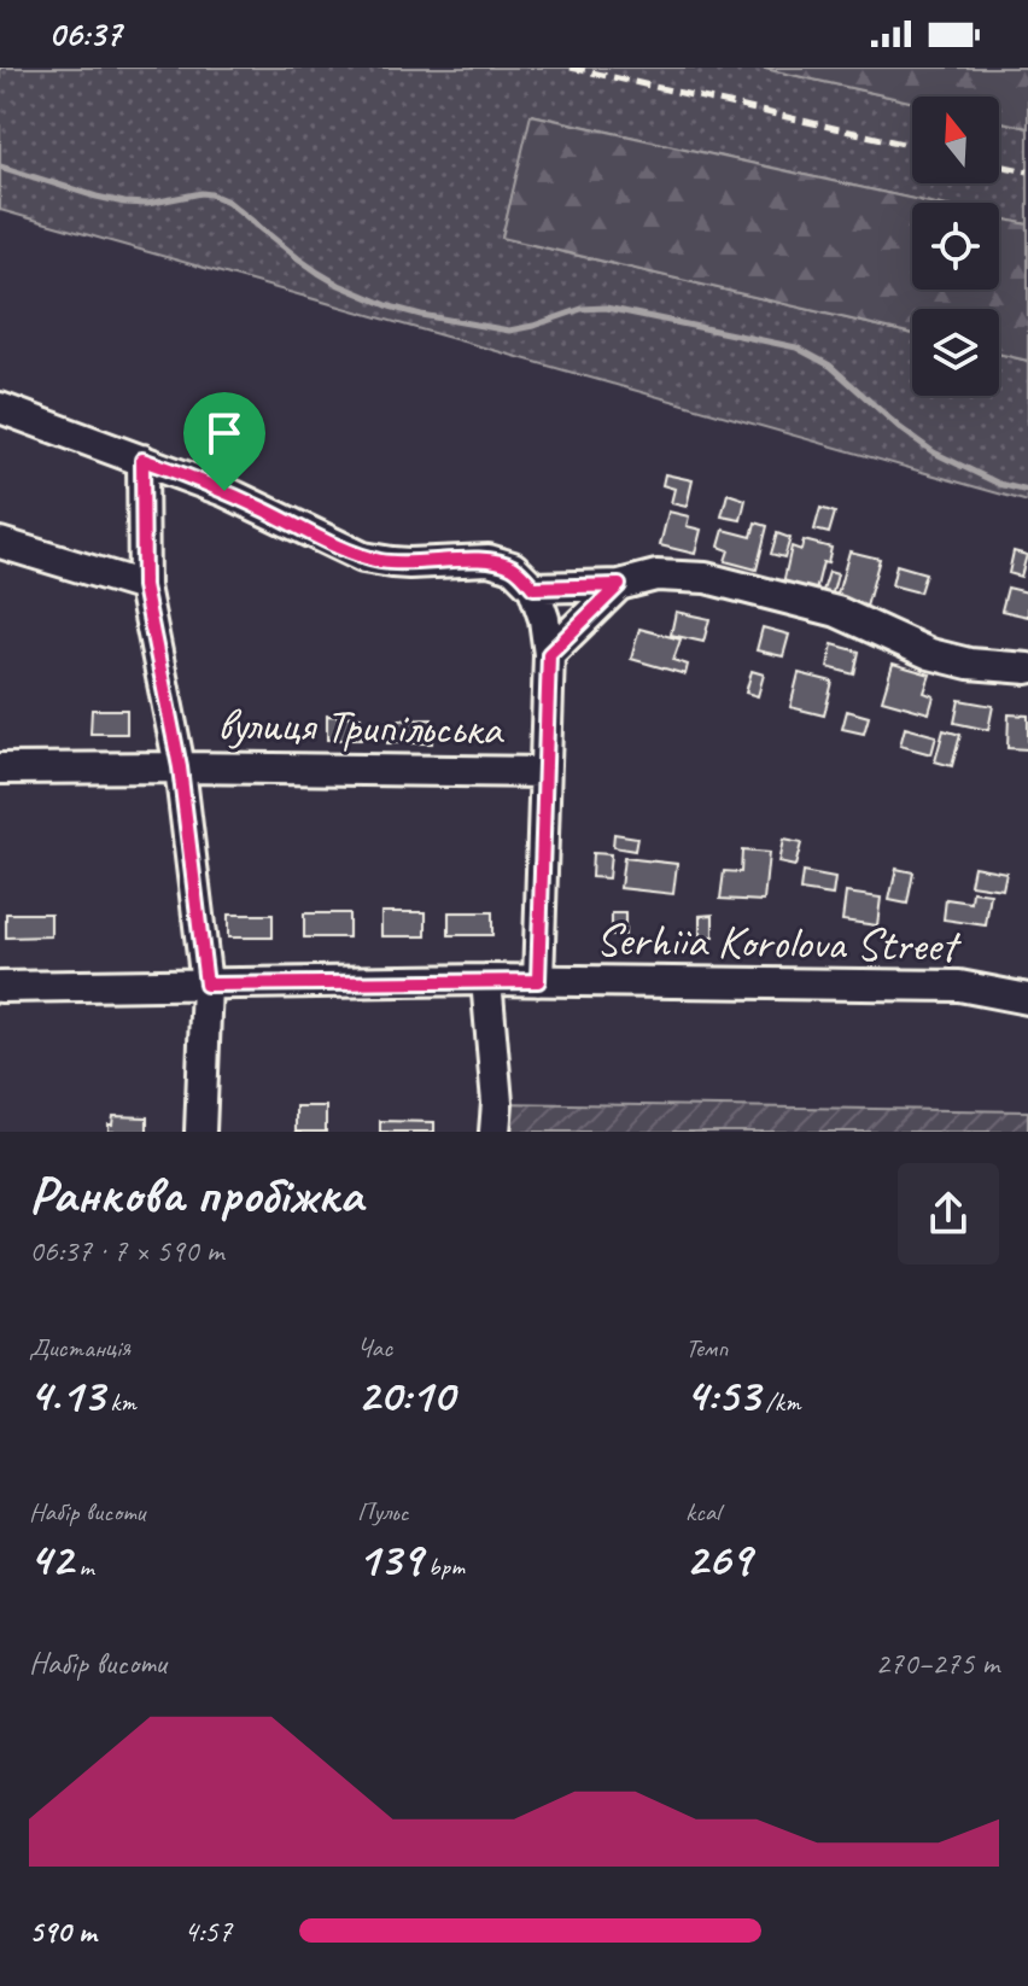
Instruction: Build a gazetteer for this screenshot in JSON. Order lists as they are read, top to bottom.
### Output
{
  "streets": {
    "street": ["вулиця Трипільська", "Serhiia Korolova Street"]
  },
  "north": "top",
  "page": {
    "status": "06:37",
    "heading": ["Ранкова пробіжка", "06:37 · 7 × 590 m"],
    "stats": [
      ["Дистанція", "4.13 km"],
      ["Час", "20:10"],
      ["Темп", "4:53 /km"],
      ["Набір висоти", "42 m"],
      ["Пульс", "139 bpm"],
      ["kcal", "269"]
    ],
    "chart": ["Набір висоти", "270–275 m"],
    "list": [
      {
        "name": "590 m",
        "note": "4:57"
      }
    ]
  }
}
